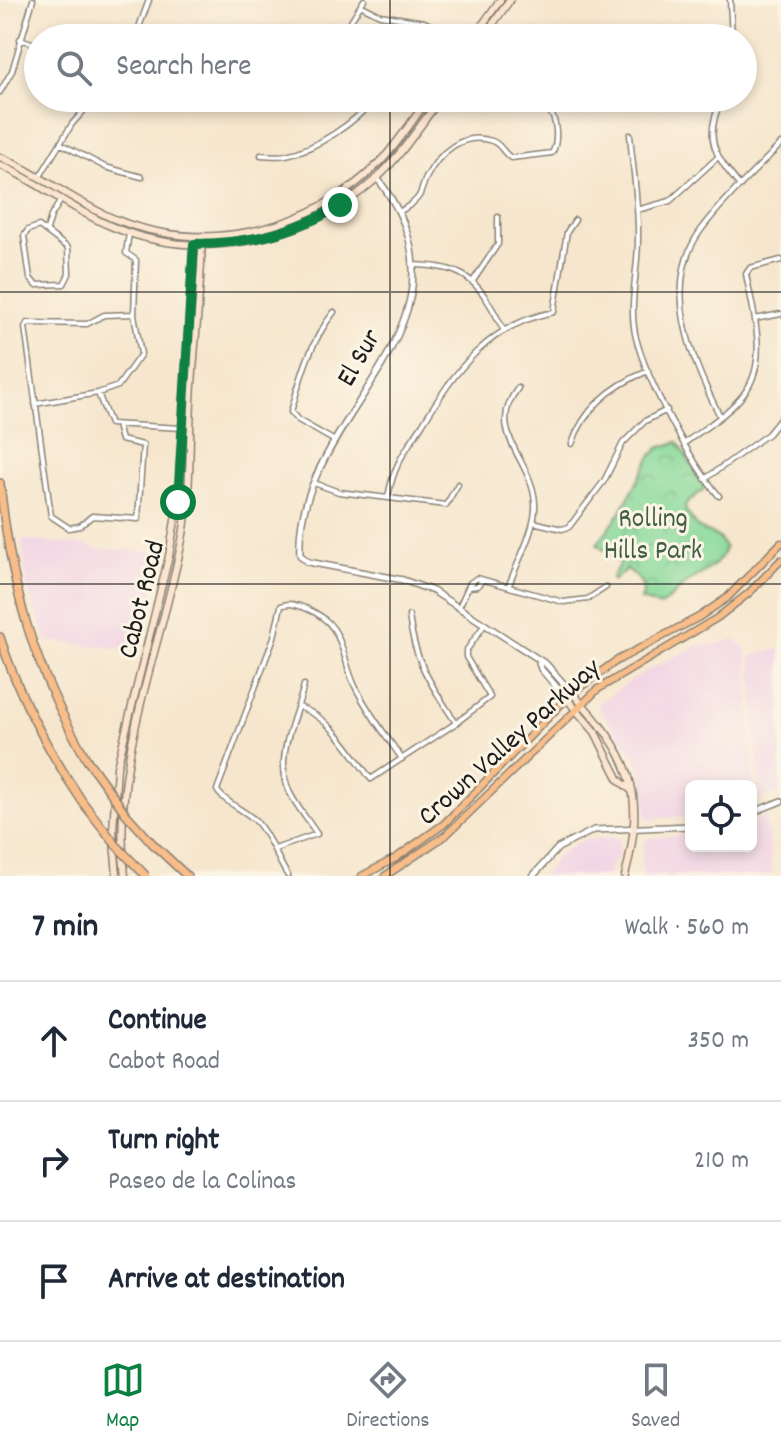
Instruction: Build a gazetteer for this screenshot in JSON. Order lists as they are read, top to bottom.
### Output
{
  "streets": {
    "main road": ["Cabot Road", "Crown Valley Parkway"],
    "street": ["El Sur"]
  },
  "parks": ["Rolling Hills Park"],
  "page": {
    "search": "Search here",
    "heading": ["7 min", "Walk · 560 m"],
    "list": [
      ["Continue", "Cabot Road", "350 m"],
      ["Turn right", "Paseo de la Colinas", "210 m"],
      "Arrive at destination"
    ],
    "nav": ["Map", "Directions", "Saved"]
  }
}
